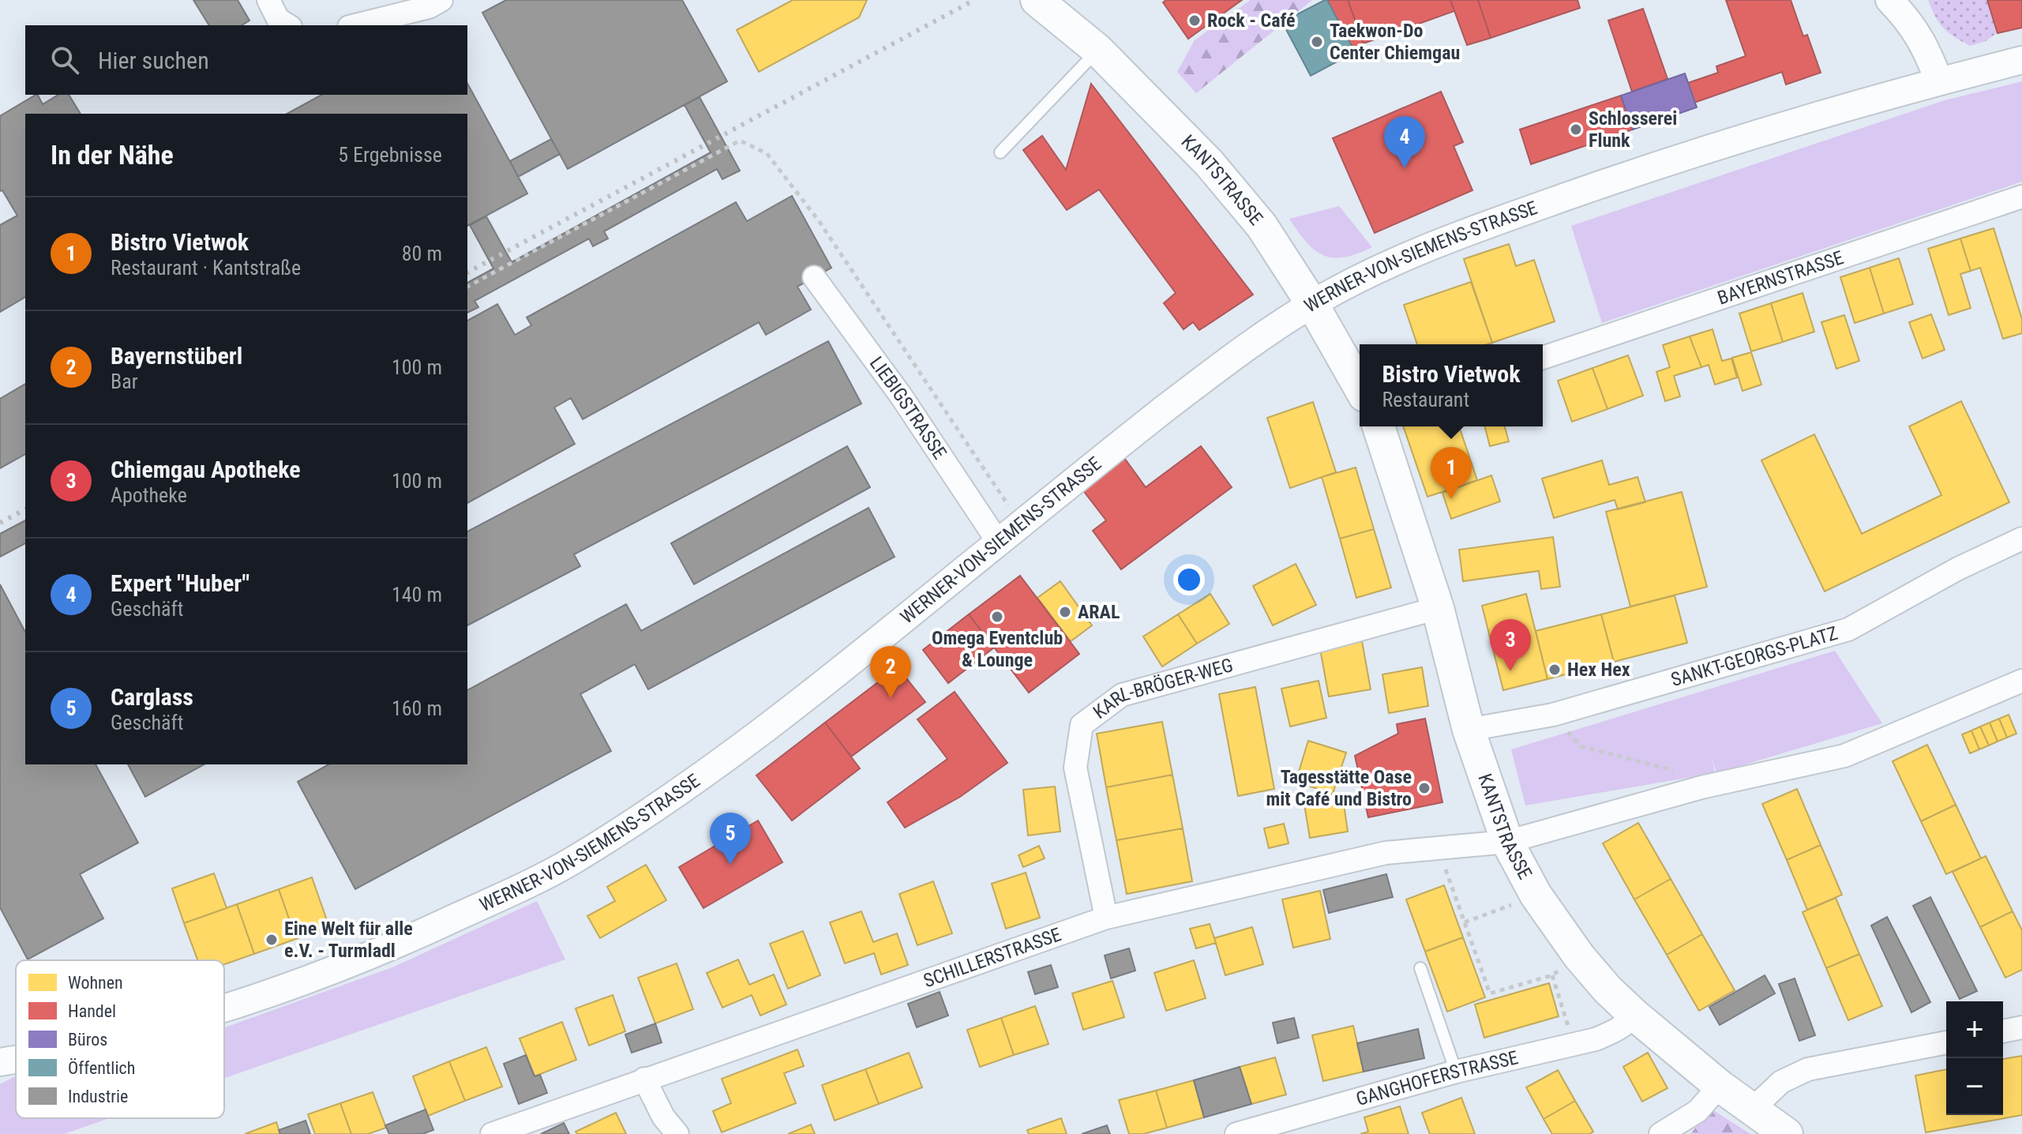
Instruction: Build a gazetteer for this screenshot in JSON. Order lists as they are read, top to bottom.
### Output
{
  "streets": {
    "main road": ["KANTSTRASSE"],
    "street": [
      "WERNER-VON-SIEMENS-STRASSE",
      "BAYERNSTRASSE",
      "LIEBIGSTRASSE",
      "SANKT-GEORGS-PLATZ",
      "KARL-BRÖGER-WEG",
      "SCHILLERSTRASSE",
      "GANGHOFERSTRASSE"
    ]
  },
  "crossings": [
    ["KANTSTRASSE", "WERNER-VON-SIEMENS-STRASSE"],
    ["KANTSTRASSE", "SANKT-GEORGS-PLATZ"],
    ["KANTSTRASSE", "KARL-BRÖGER-WEG"],
    ["KANTSTRASSE", "SCHILLERSTRASSE"],
    ["KANTSTRASSE", "GANGHOFERSTRASSE"],
    ["WERNER-VON-SIEMENS-STRASSE", "LIEBIGSTRASSE"],
    ["KARL-BRÖGER-WEG", "SCHILLERSTRASSE"]
  ],
  "places": [
    "Rock - Café",
    "Taekwon-Do Center Chiemgau",
    "Schlosserei Flunk",
    "ARAL",
    "Omega Eventclub & Lounge",
    "Hex Hex",
    "Tagesstätte Oase mit Café und Bistro",
    "Eine Welt für alle e.V. - Turmladl"
  ],
  "legend": [
    "Wohnen",
    "Handel",
    "Büros",
    "Öffentlich",
    "Industrie"
  ],
  "page": {
    "search": "Hier suchen",
    "heading": ["In der Nähe", "5 Ergebnisse"],
    "pins": [
      "4",
      "1",
      "3",
      "2",
      "5"
    ],
    "list": [
      {
        "mark": "1",
        "name": "Bistro Vietwok",
        "note": "Restaurant · Kantstraße",
        "value": "80 m"
      },
      {
        "mark": "2",
        "name": "Bayernstüberl",
        "note": "Bar",
        "value": "100 m"
      },
      {
        "mark": "3",
        "name": "Chiemgau Apotheke",
        "note": "Apotheke",
        "value": "100 m"
      },
      {
        "mark": "4",
        "name": "Expert \"Huber\"",
        "note": "Geschäft",
        "value": "140 m"
      },
      {
        "mark": "5",
        "name": "Carglass",
        "note": "Geschäft",
        "value": "160 m"
      }
    ],
    "popup": ["Bistro Vietwok", "Restaurant"],
    "map_buttons": ["+", "−"]
  }
}
